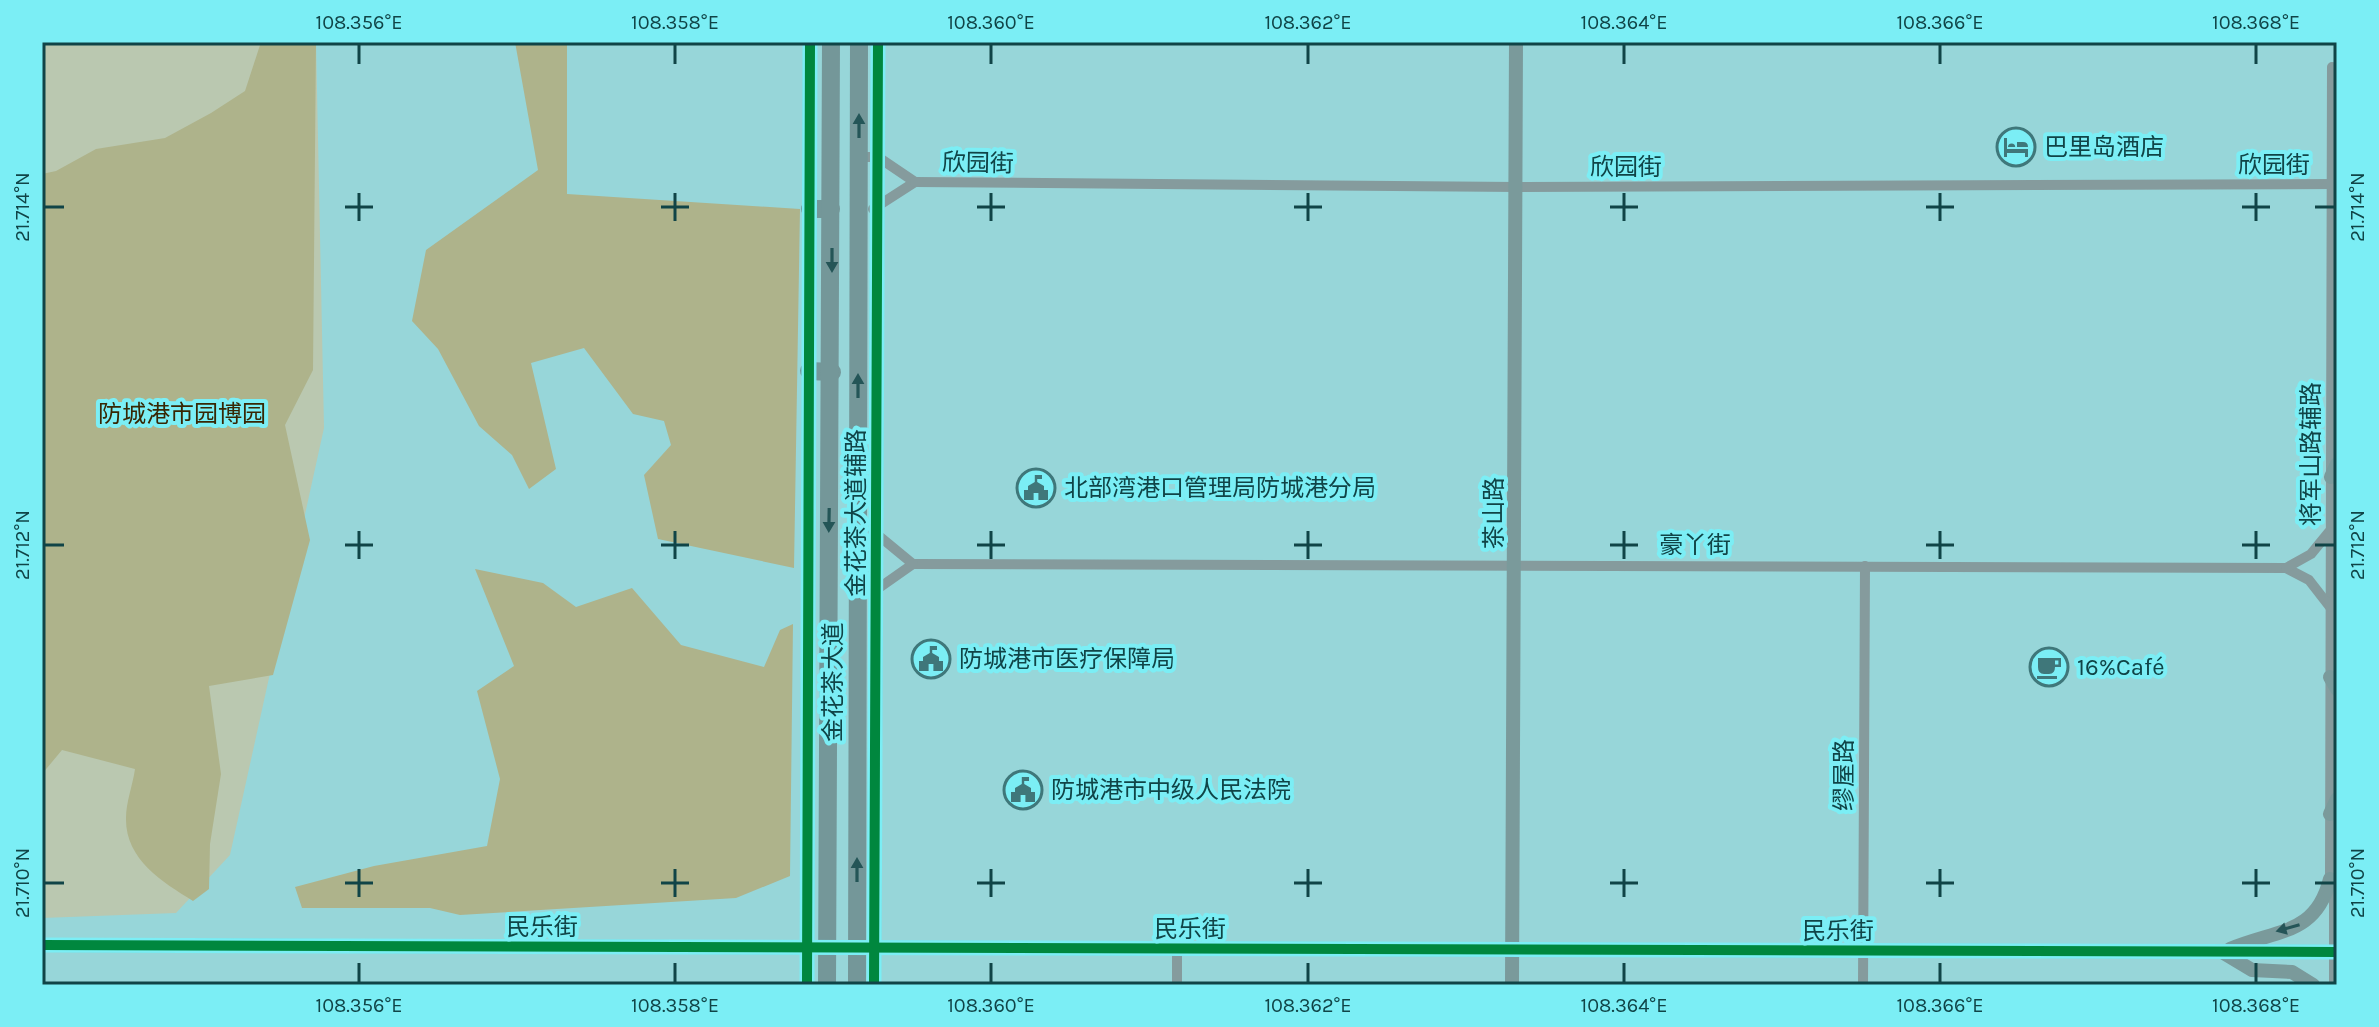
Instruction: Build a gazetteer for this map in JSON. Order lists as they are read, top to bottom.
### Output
{
  "streets": {
    "highway": ["金花茶大道"],
    "street": [
      "欣园街",
      "将军山路辅路",
      "金花茶大道辅路",
      "茶山路",
      "豪丫街",
      "缪屋路",
      "民乐街"
    ]
  },
  "crossings": [
    ["欣园街", "将军山路辅路"],
    ["欣园街", "茶山路"],
    ["将军山路辅路", "民乐街"],
    ["金花茶大道辅路", "金花茶大道"],
    ["金花茶大道辅路", "民乐街"],
    ["茶山路", "豪丫街"],
    ["茶山路", "民乐街"],
    ["豪丫街", "缪屋路"],
    ["金花茶大道", "民乐街"],
    ["缪屋路", "民乐街"]
  ],
  "parks": ["防城港市园博园"],
  "places": {
    "hotel": ["巴里岛酒店"],
    "public building": ["北部湾港口管理局防城港分局", "防城港市医疗保障局", "防城港市中级人民法院"],
    "cafe": ["16%Café"]
  },
  "coordinates": [
    "108.356°E",
    "108.358°E",
    "108.360°E",
    "108.362°E",
    "108.364°E",
    "108.366°E",
    "108.368°E",
    "21.714°N",
    "21.712°N",
    "21.710°N"
  ]
}
